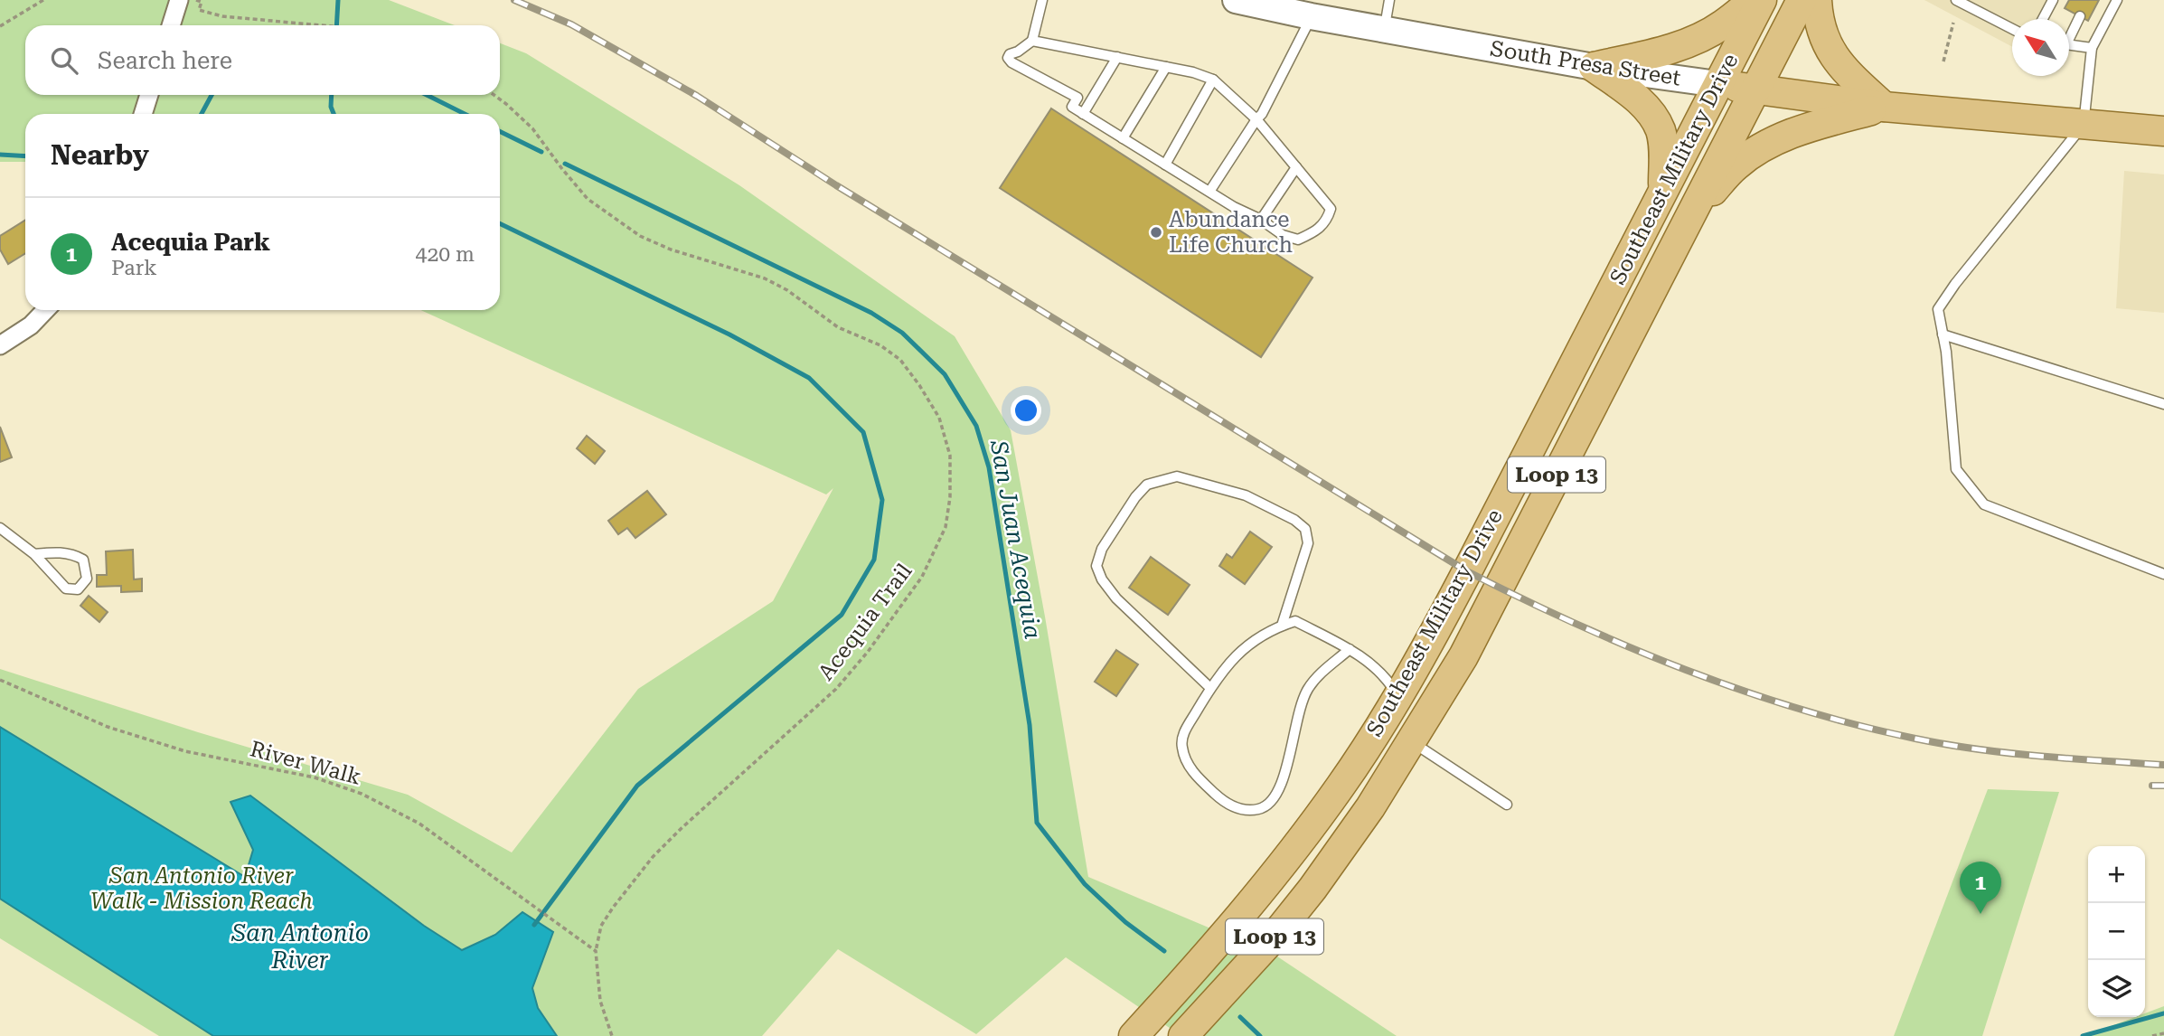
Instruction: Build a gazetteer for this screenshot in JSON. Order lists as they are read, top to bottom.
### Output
{
  "streets": {
    "main road": ["South Presa Street", "Southeast Military Drive", "Loop 13"],
    "path": ["Acequia Trail", "River Walk"]
  },
  "crossings": [
    ["South Presa Street", "Southeast Military Drive"],
    ["Acequia Trail", "River Walk"]
  ],
  "water": ["San Juan Acequia", "San Antonio River"],
  "parks": ["San Antonio River Walk - Mission Reach"],
  "places": ["Abundance Life Church"],
  "north": "top left",
  "page": {
    "search": "Search here",
    "heading": "Nearby",
    "list": [
      {
        "mark": "1",
        "name": "Acequia Park",
        "note": "Park",
        "value": "420 m"
      }
    ],
    "map_buttons": ["+", "−"],
    "pins": "1"
  }
}
